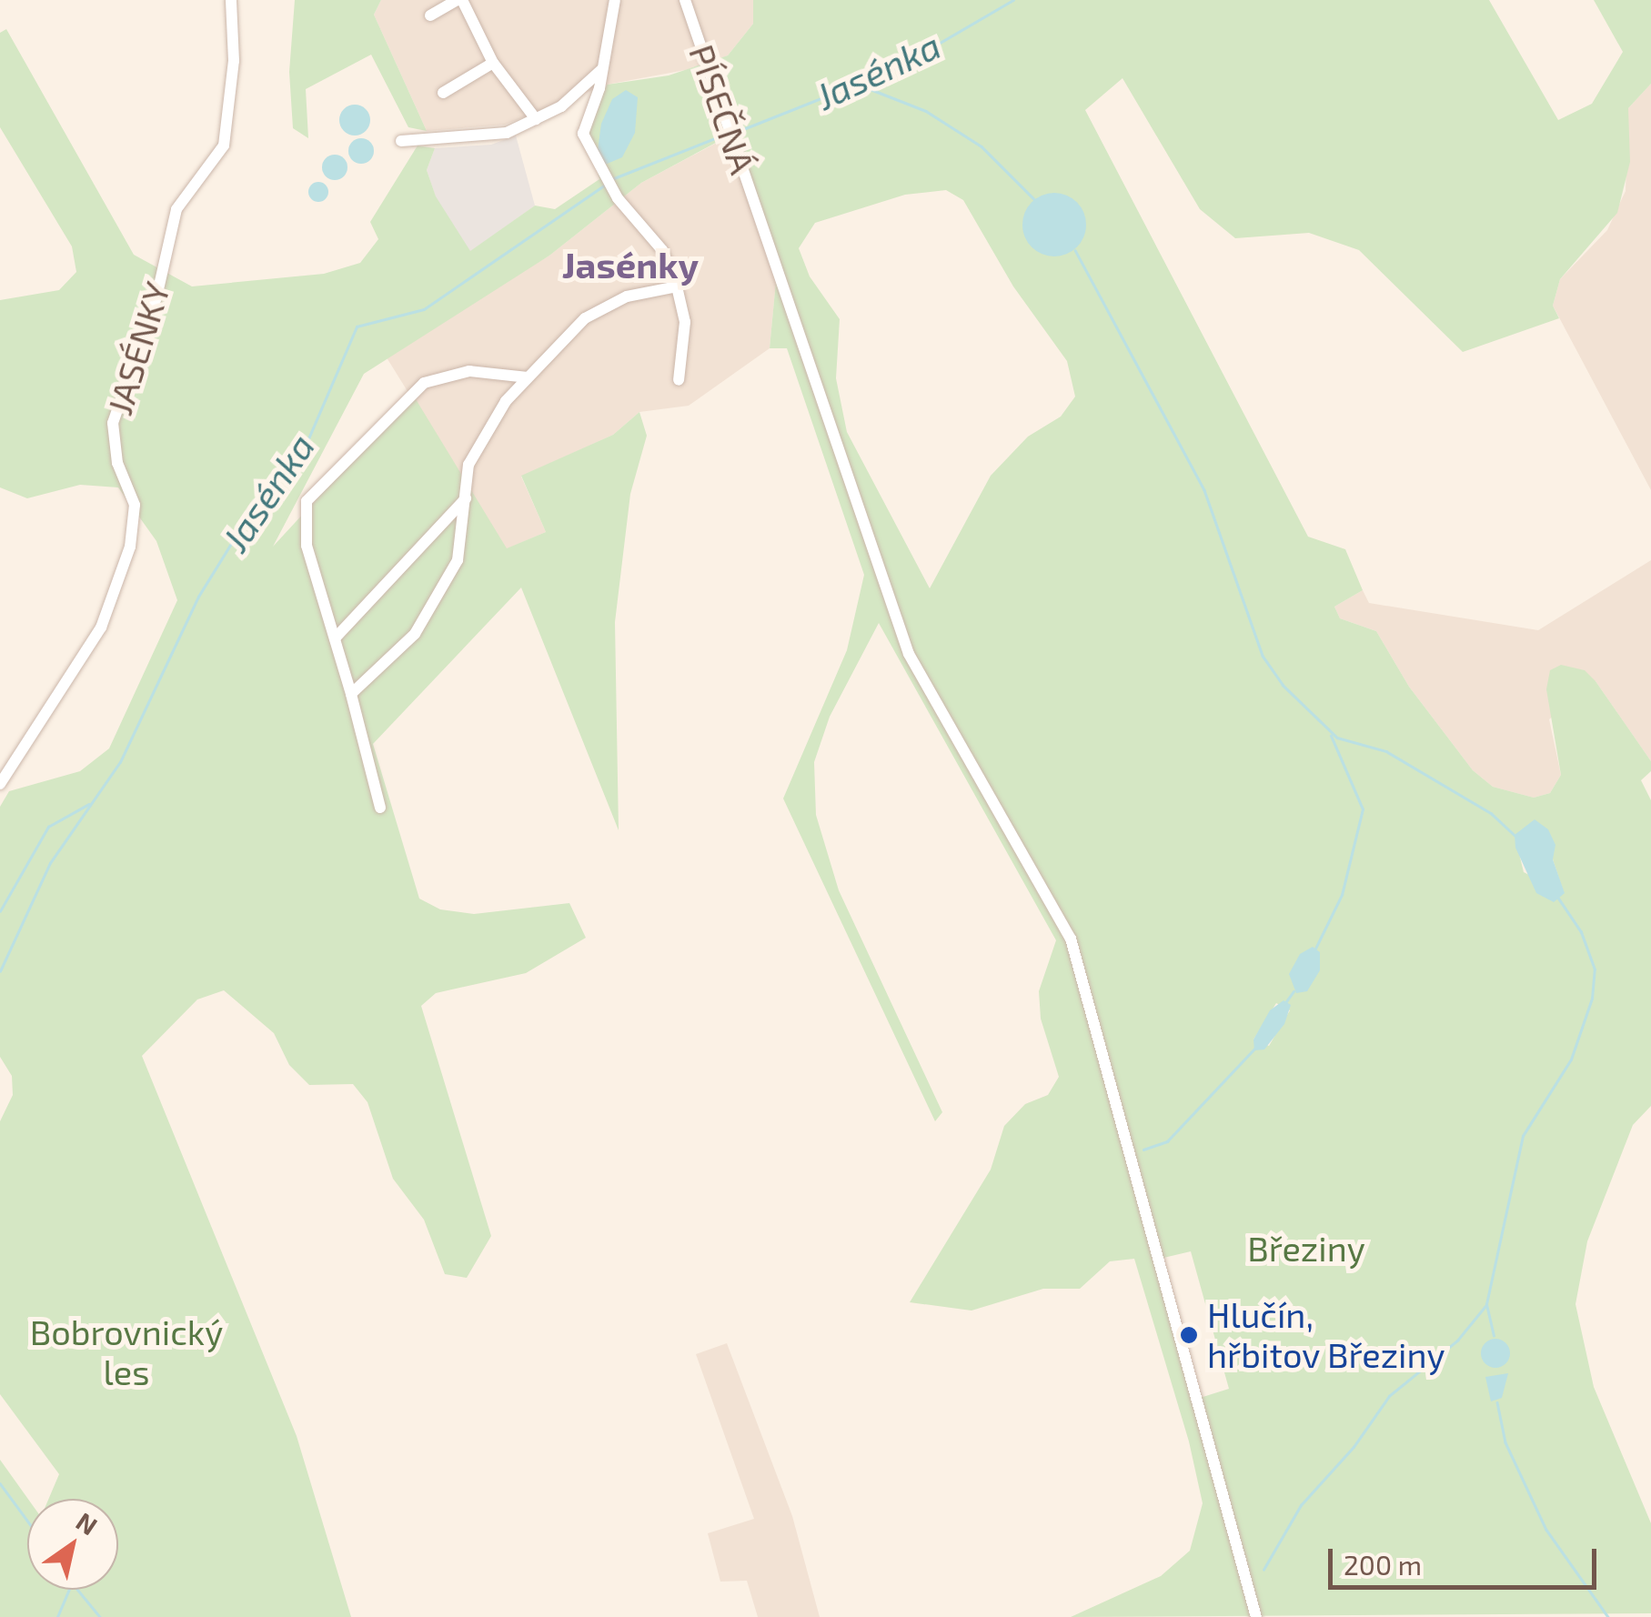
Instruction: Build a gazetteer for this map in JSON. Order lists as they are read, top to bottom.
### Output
{
  "streets": {
    "street": ["PÍSEČNÁ", "JASÉNKY"]
  },
  "districts": ["Jasénky"],
  "water": ["Jasénka"],
  "parks": ["Březiny", "Bobrovnický les"],
  "places": ["Hlučín, hřbitov Březiny"],
  "scale_bar": "200 m",
  "north": "top right"
}
